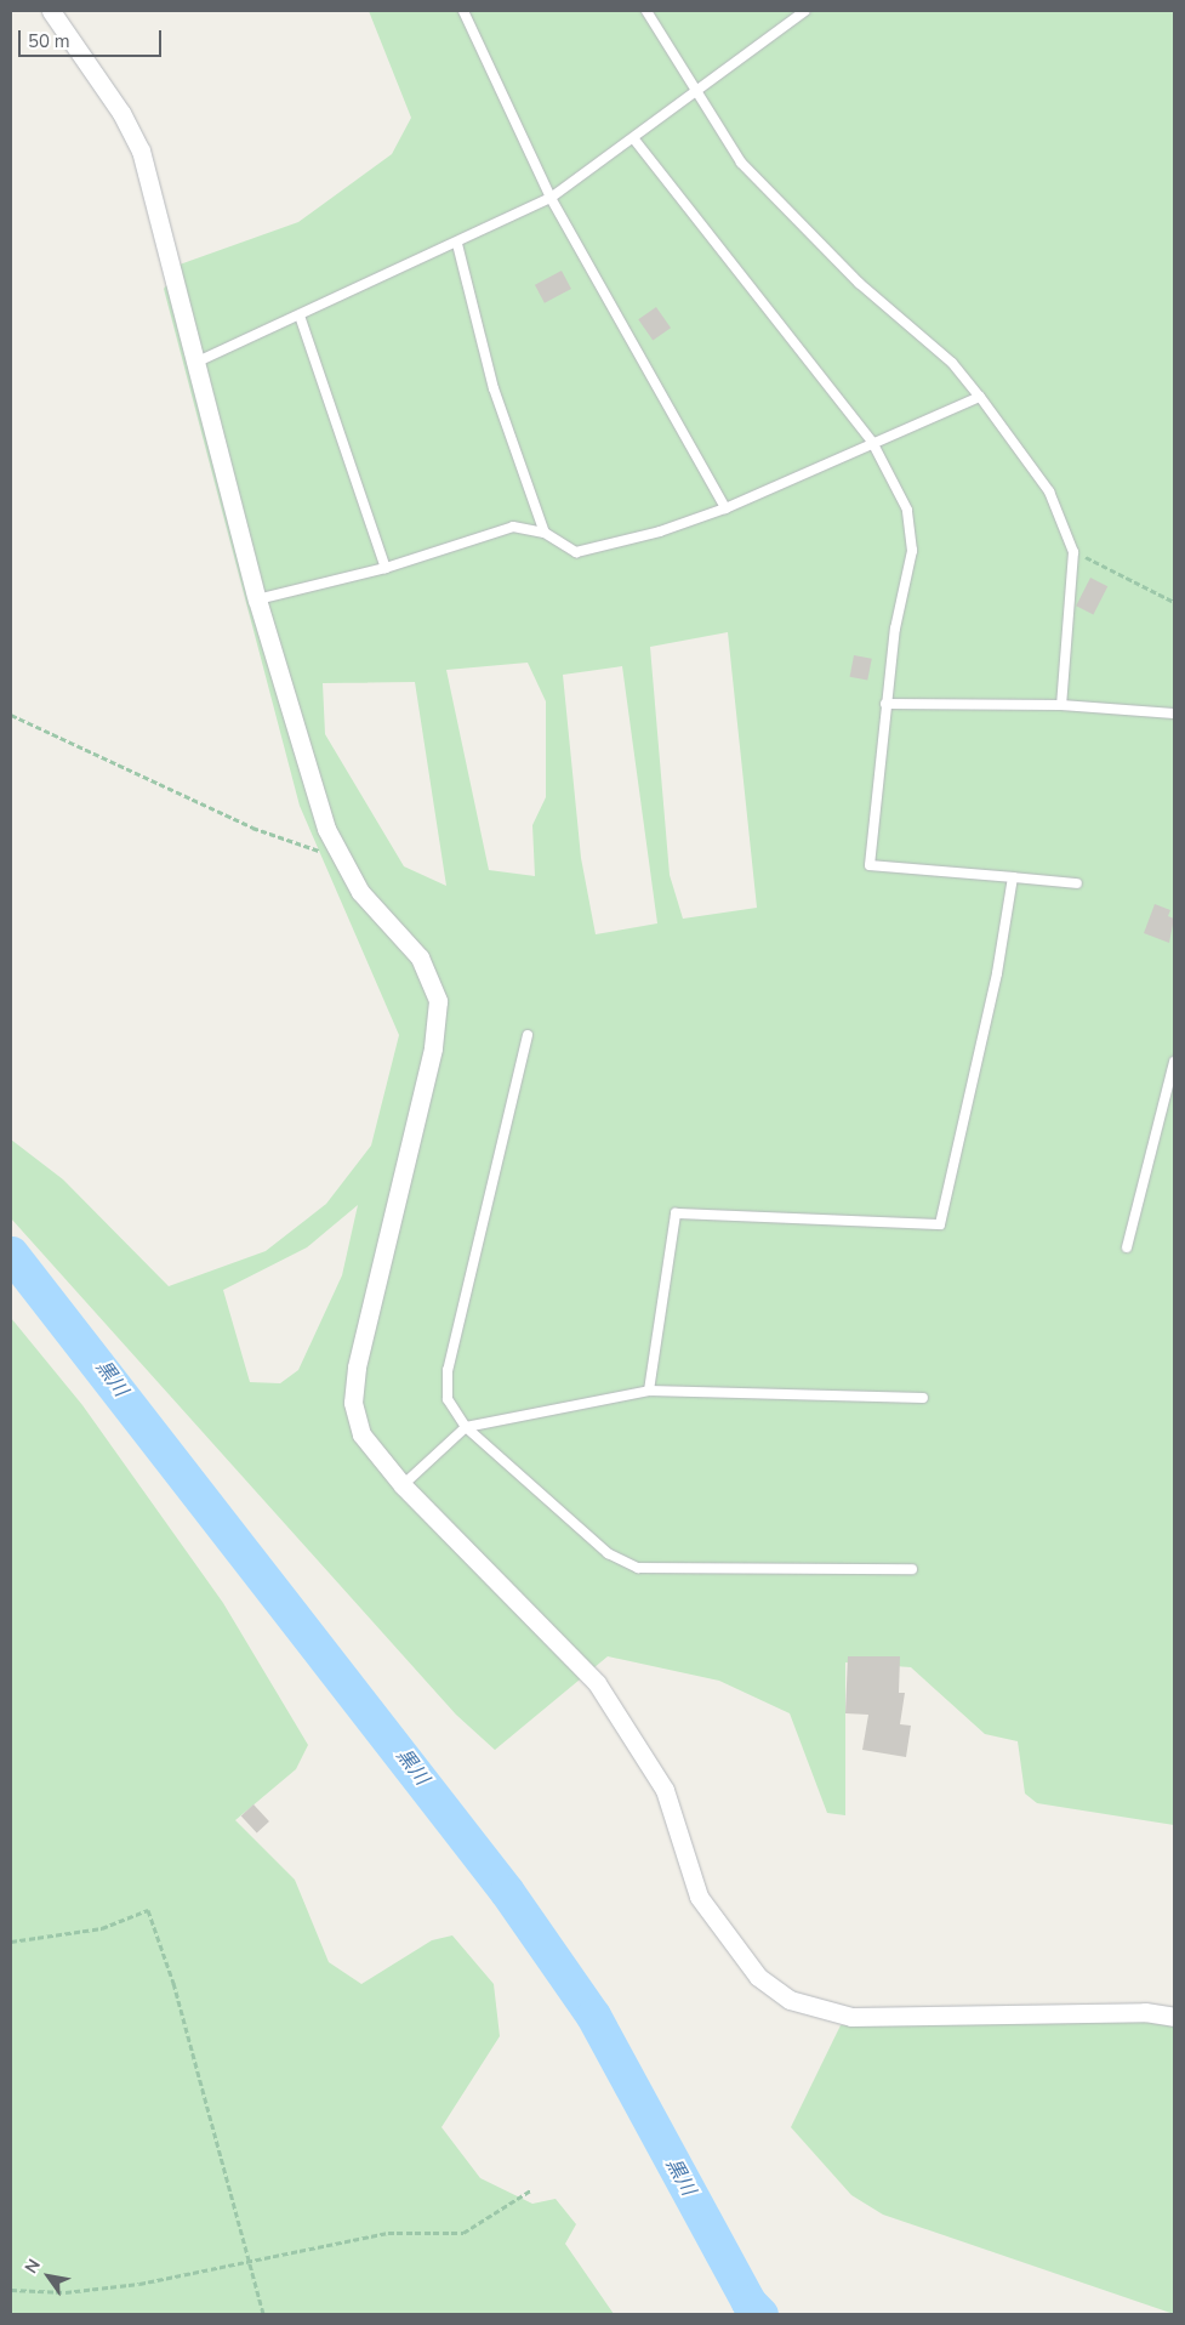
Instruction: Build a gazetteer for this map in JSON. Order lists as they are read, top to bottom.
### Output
{
  "water": ["黒川"],
  "scale_bar": "50 m",
  "north": "top left"
}
